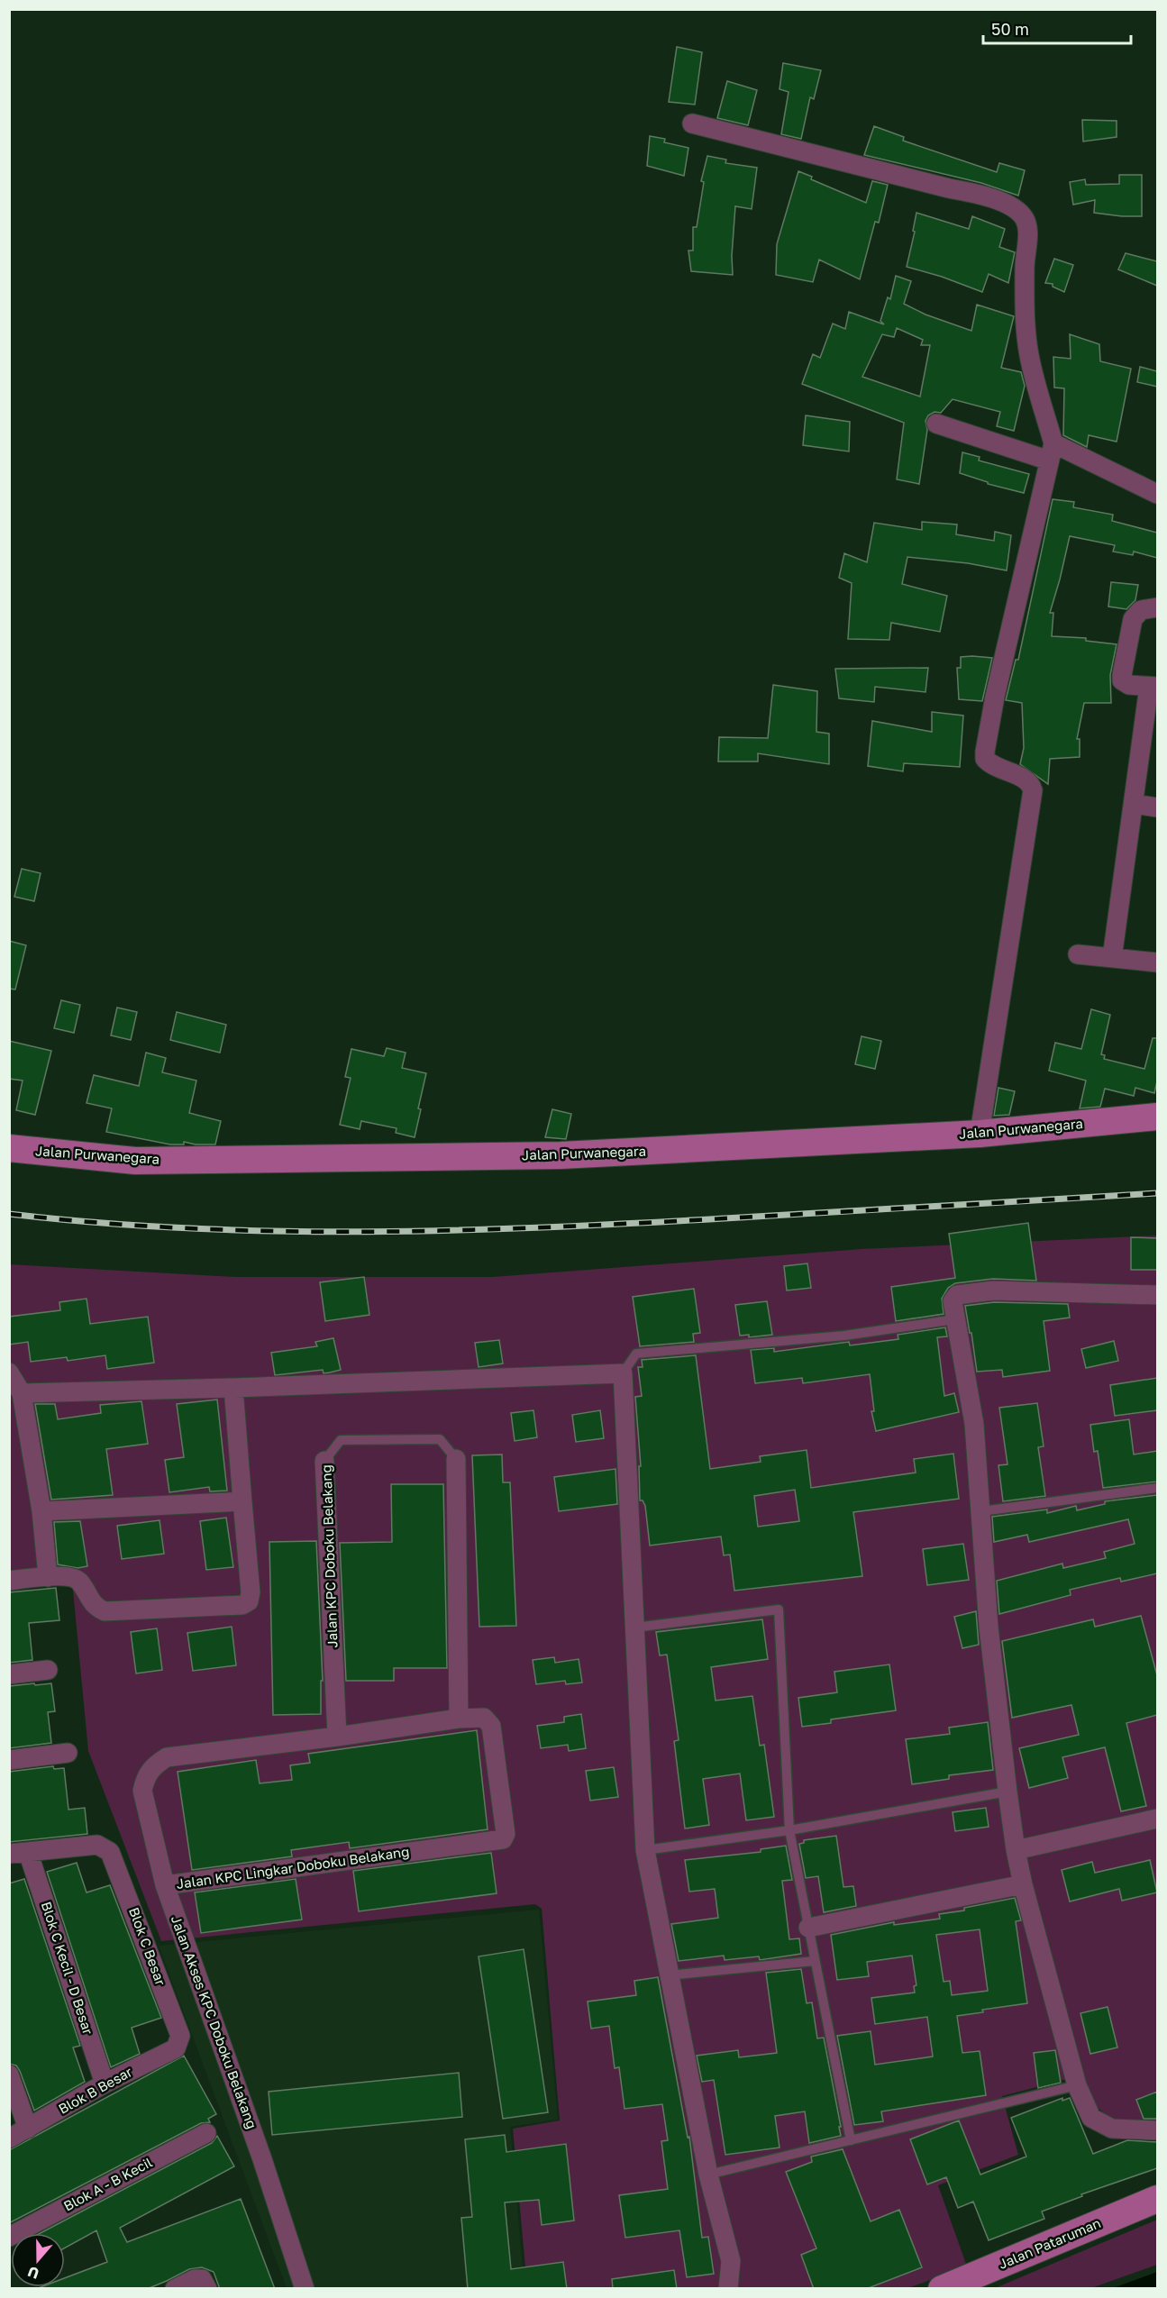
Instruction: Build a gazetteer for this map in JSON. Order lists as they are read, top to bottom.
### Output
{
  "streets": {
    "street": [
      "Jalan Purwanegara",
      "Jalan KPC Doboku Belakang",
      "Jalan KPC Lingkar Doboku Belakang",
      "Blok C Besar",
      "Blok C Kecil - D Besar",
      "Jalan Akses KPC Doboku Belakang",
      "Blok B Besar",
      "Blok A - B Kecil",
      "Jalan Pataruman"
    ]
  },
  "crossings": [
    ["Jalan KPC Doboku Belakang", "Jalan KPC Lingkar Doboku Belakang"],
    ["Jalan KPC Lingkar Doboku Belakang", "Jalan Akses KPC Doboku Belakang"],
    ["Blok C Besar", "Blok C Kecil - D Besar"],
    ["Blok C Besar", "Blok B Besar"],
    ["Blok C Kecil - D Besar", "Blok B Besar"]
  ],
  "scale_bar": "50 m",
  "north": "bottom"
}
